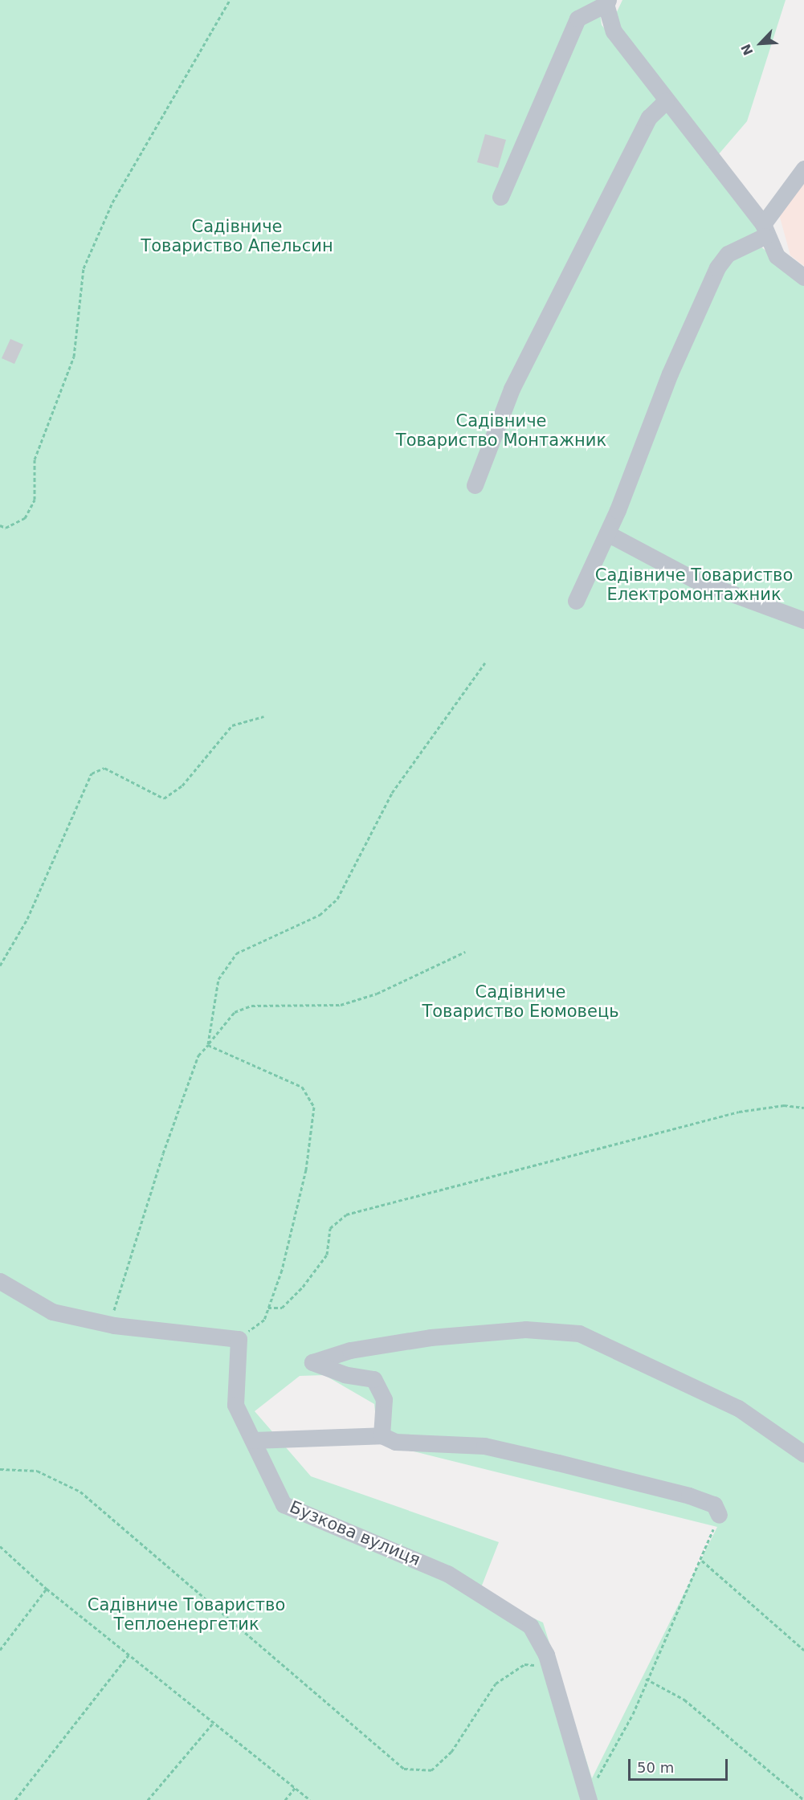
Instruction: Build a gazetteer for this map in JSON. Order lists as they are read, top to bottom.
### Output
{
  "streets": {
    "street": ["Бузкова вулиця"]
  },
  "parks": [
    "Садівниче Товариство Апельсин",
    "Садівниче Товариство Монтажник",
    "Садівниче Товариство Електромонтажник",
    "Садівниче Товариство Еюмовець",
    "Садівниче Товариство Теплоенергетик"
  ],
  "scale_bar": "50 m",
  "north": "bottom left"
}
